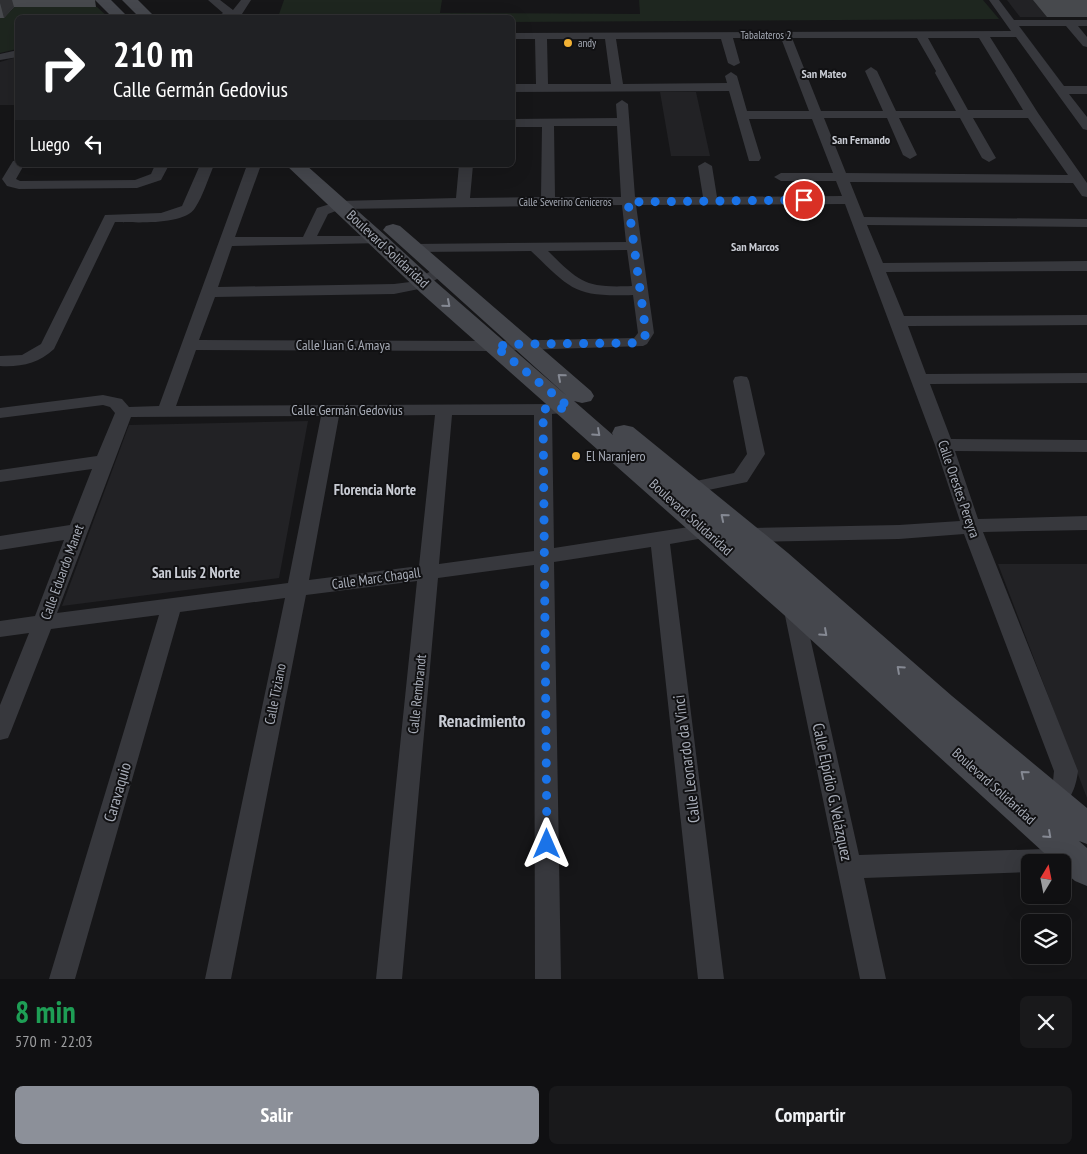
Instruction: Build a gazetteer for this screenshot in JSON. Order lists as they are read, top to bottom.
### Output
{
  "streets": {
    "main road": ["Boulevard Solidaridad"],
    "street": [
      "Tabalateros 2",
      "Calle Severino Ceniceros",
      "Calle Juan G. Amaya",
      "Calle Germán Gedovius",
      "Calle Orestes Pereyra",
      "Calle Eduardo Manet",
      "Calle Marc Chagall",
      "Calle Tiziano",
      "Calle Rembrandt",
      "Calle Leonardo da Vinci",
      "Caravaquio",
      "Calle Elpidio G. Velázquez"
    ]
  },
  "crossings": [
    ["Tabalateros 2", "Calle Orestes Pereyra"],
    ["Calle Severino Ceniceros", "Boulevard Solidaridad"],
    ["Calle Severino Ceniceros", "Calle Orestes Pereyra"],
    ["Boulevard Solidaridad", "Calle Juan G. Amaya"],
    ["Boulevard Solidaridad", "Calle Germán Gedovius"],
    ["Boulevard Solidaridad", "Calle Orestes Pereyra"],
    ["Boulevard Solidaridad", "Calle Marc Chagall"],
    ["Boulevard Solidaridad", "Calle Elpidio G. Velázquez"],
    ["Calle Germán Gedovius", "Calle Eduardo Manet"],
    ["Calle Germán Gedovius", "Calle Tiziano"],
    ["Calle Germán Gedovius", "Calle Rembrandt"],
    ["Calle Eduardo Manet", "Calle Marc Chagall"],
    ["Calle Marc Chagall", "Calle Tiziano"],
    ["Calle Marc Chagall", "Calle Rembrandt"],
    ["Calle Marc Chagall", "Calle Leonardo da Vinci"],
    ["Calle Marc Chagall", "Caravaquio"]
  ],
  "districts": [
    "San Mateo",
    "San Fernando",
    "San Marcos",
    "Florencia Norte",
    "San Luis 2 Norte",
    "Renacimiento"
  ],
  "places": ["andy", "El Naranjero"],
  "north": "top",
  "page": {
    "turn": ["210 m", "Calle Germán Gedovius"],
    "then": "Luego",
    "heading": ["8 min", "570 m · 22:03"],
    "buttons": ["Salir", "Compartir"]
  }
}
